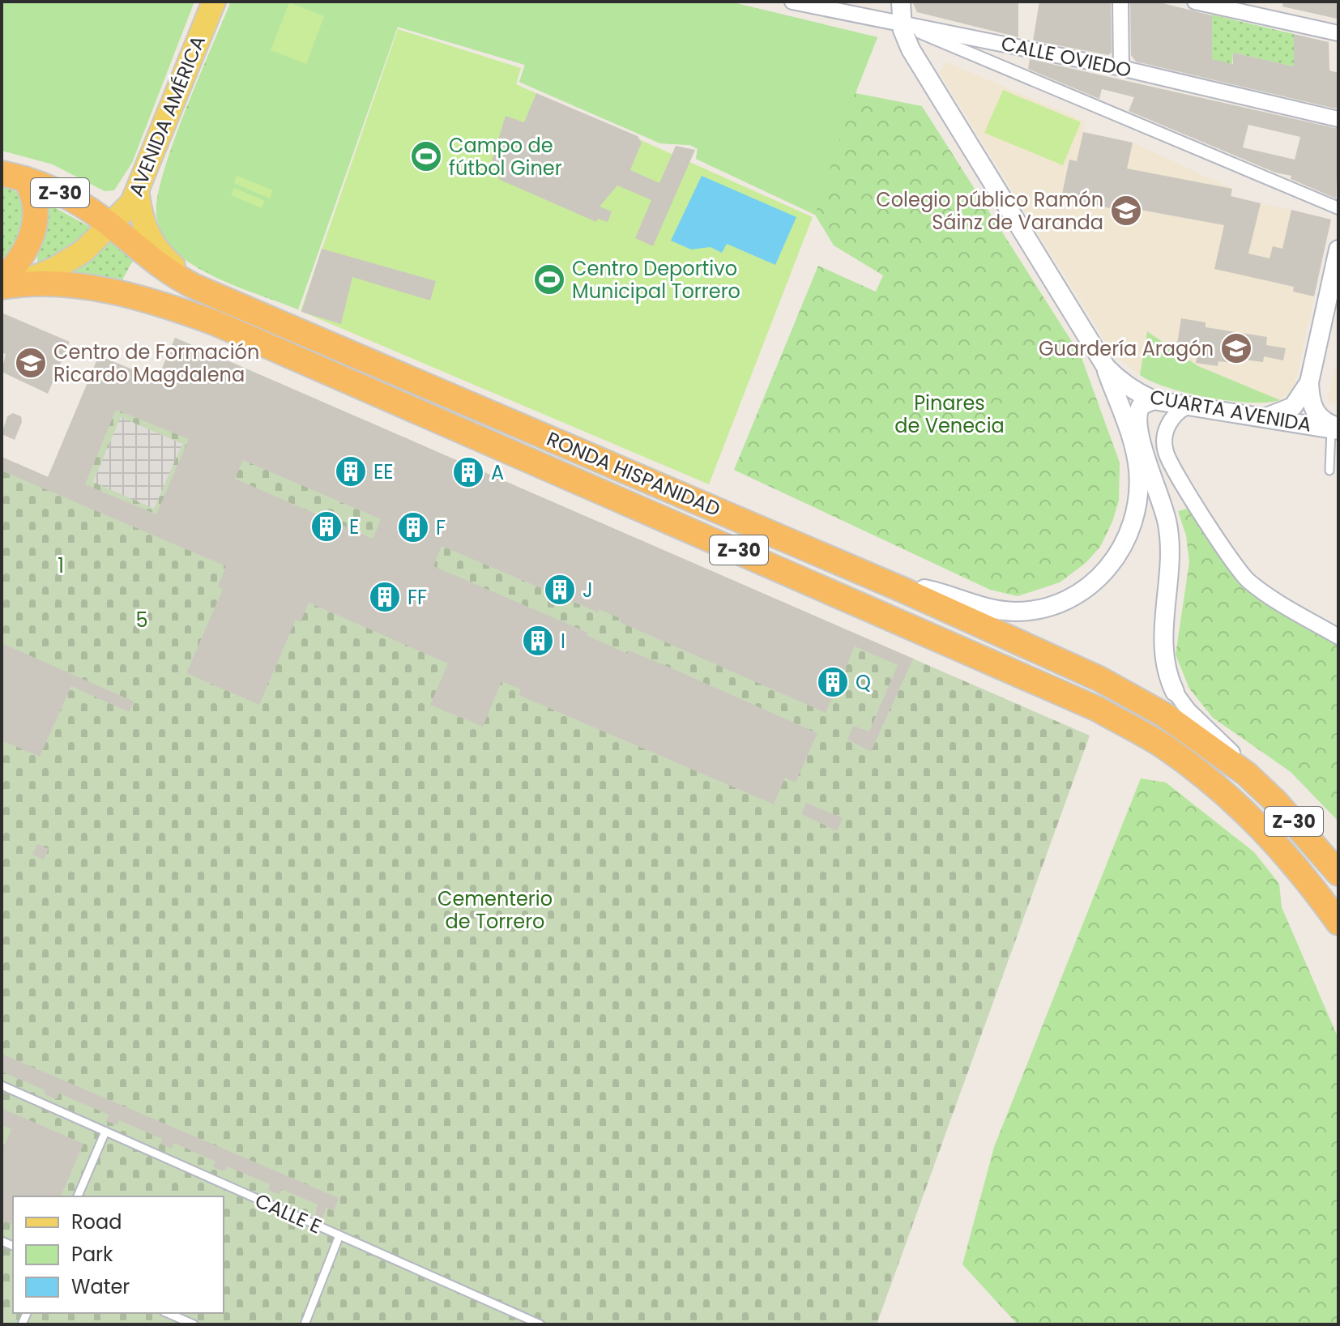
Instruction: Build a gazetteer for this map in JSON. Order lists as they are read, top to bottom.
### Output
{
  "streets": {
    "highway": ["Z-30", "RONDA HISPANIDAD"],
    "main road": ["AVENIDA AMÉRICA"],
    "street": ["CALLE OVIEDO", "CUARTA AVENIDA"],
    "lane": ["CALLE E"]
  },
  "crossings": [
    ["CALLE OVIEDO", "CUARTA AVENIDA"],
    ["AVENIDA AMÉRICA", "Z-30"],
    ["AVENIDA AMÉRICA", "RONDA HISPANIDAD"],
    ["Z-30", "RONDA HISPANIDAD"]
  ],
  "parks": [
    "Pinares de Venecia",
    "1",
    "5",
    "Cementerio de Torrero"
  ],
  "places": {
    "sports": ["Campo de fútbol Giner", "Centro Deportivo Municipal Torrero"],
    "school or university": ["Colegio público Ramón Sáinz de Varanda", "Guardería Aragón", "Centro de Formación Ricardo Magdalena"],
    "building": [
      "EE",
      "A",
      "E",
      "F",
      "J",
      "FF",
      "I",
      "Q"
    ]
  },
  "legend": ["Road", "Park", "Water"]
}
